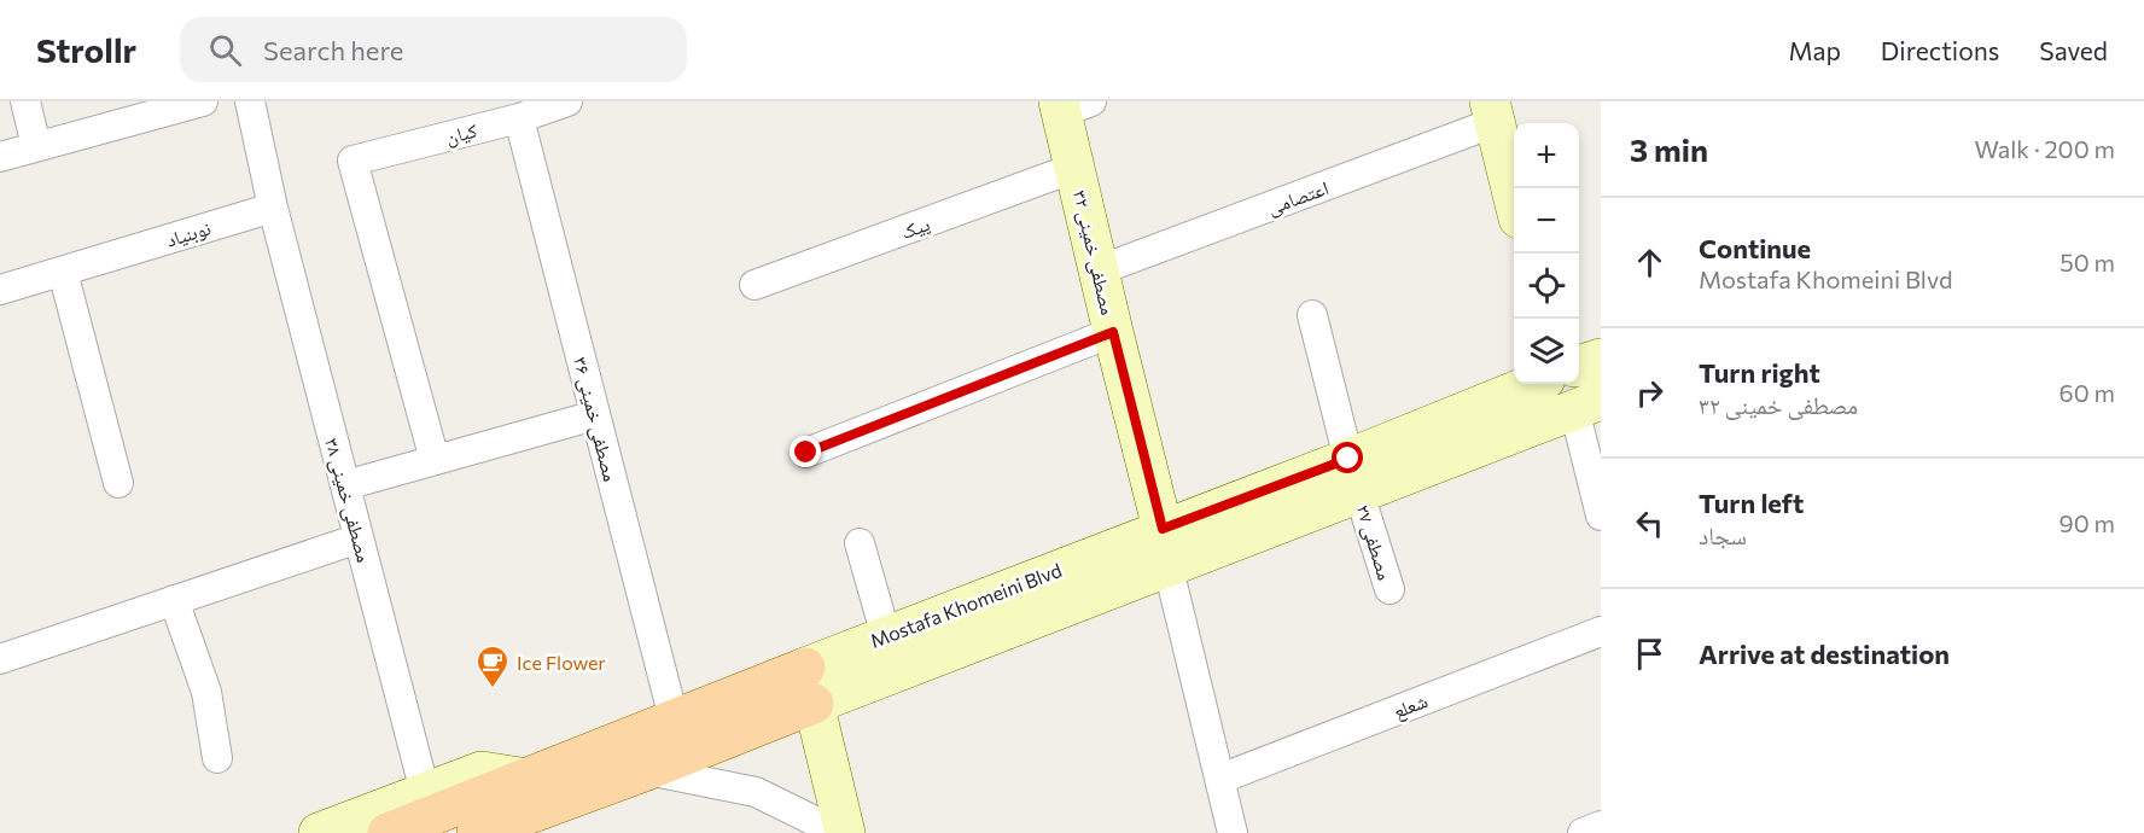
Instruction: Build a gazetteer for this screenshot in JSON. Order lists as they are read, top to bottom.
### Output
{
  "streets": {
    "main road": ["مصطفی خمینی ۳۲", "Mostafa Khomeini Blvd"],
    "street": [
      "کیان",
      "اعتصامی",
      "پیک",
      "نوبنیاد",
      "مصطفی خمینی ۳۶",
      "مصطفی خمینی ۳۸",
      "مصطفی ۲۷",
      "شعلع"
    ]
  },
  "crossings": [
    ["کیان", "مصطفی خمینی ۳۶"],
    ["اعتصامی", "مصطفی خمینی ۳۲"],
    ["پیک", "مصطفی خمینی ۳۲"],
    ["نوبنیاد", "مصطفی خمینی ۳۸"],
    ["مصطفی خمینی ۳۲", "Mostafa Khomeini Blvd"],
    ["مصطفی خمینی ۳۶", "Mostafa Khomeini Blvd"],
    ["مصطفی ۲۷", "Mostafa Khomeini Blvd"]
  ],
  "places": {
    "cafe": ["Ice Flower"]
  },
  "page": {
    "header": "Strollr",
    "search": "Search here",
    "nav": ["Map", "Directions", "Saved"],
    "heading": ["3 min", "Walk · 200 m"],
    "map_buttons": ["+", "−"],
    "list": [
      ["Continue", "Mostafa Khomeini Blvd", "50 m"],
      ["Turn right", "مصطفی خمینی ۳۲", "60 m"],
      ["Turn left", "سجاد", "90 m"],
      "Arrive at destination"
    ]
  }
}
